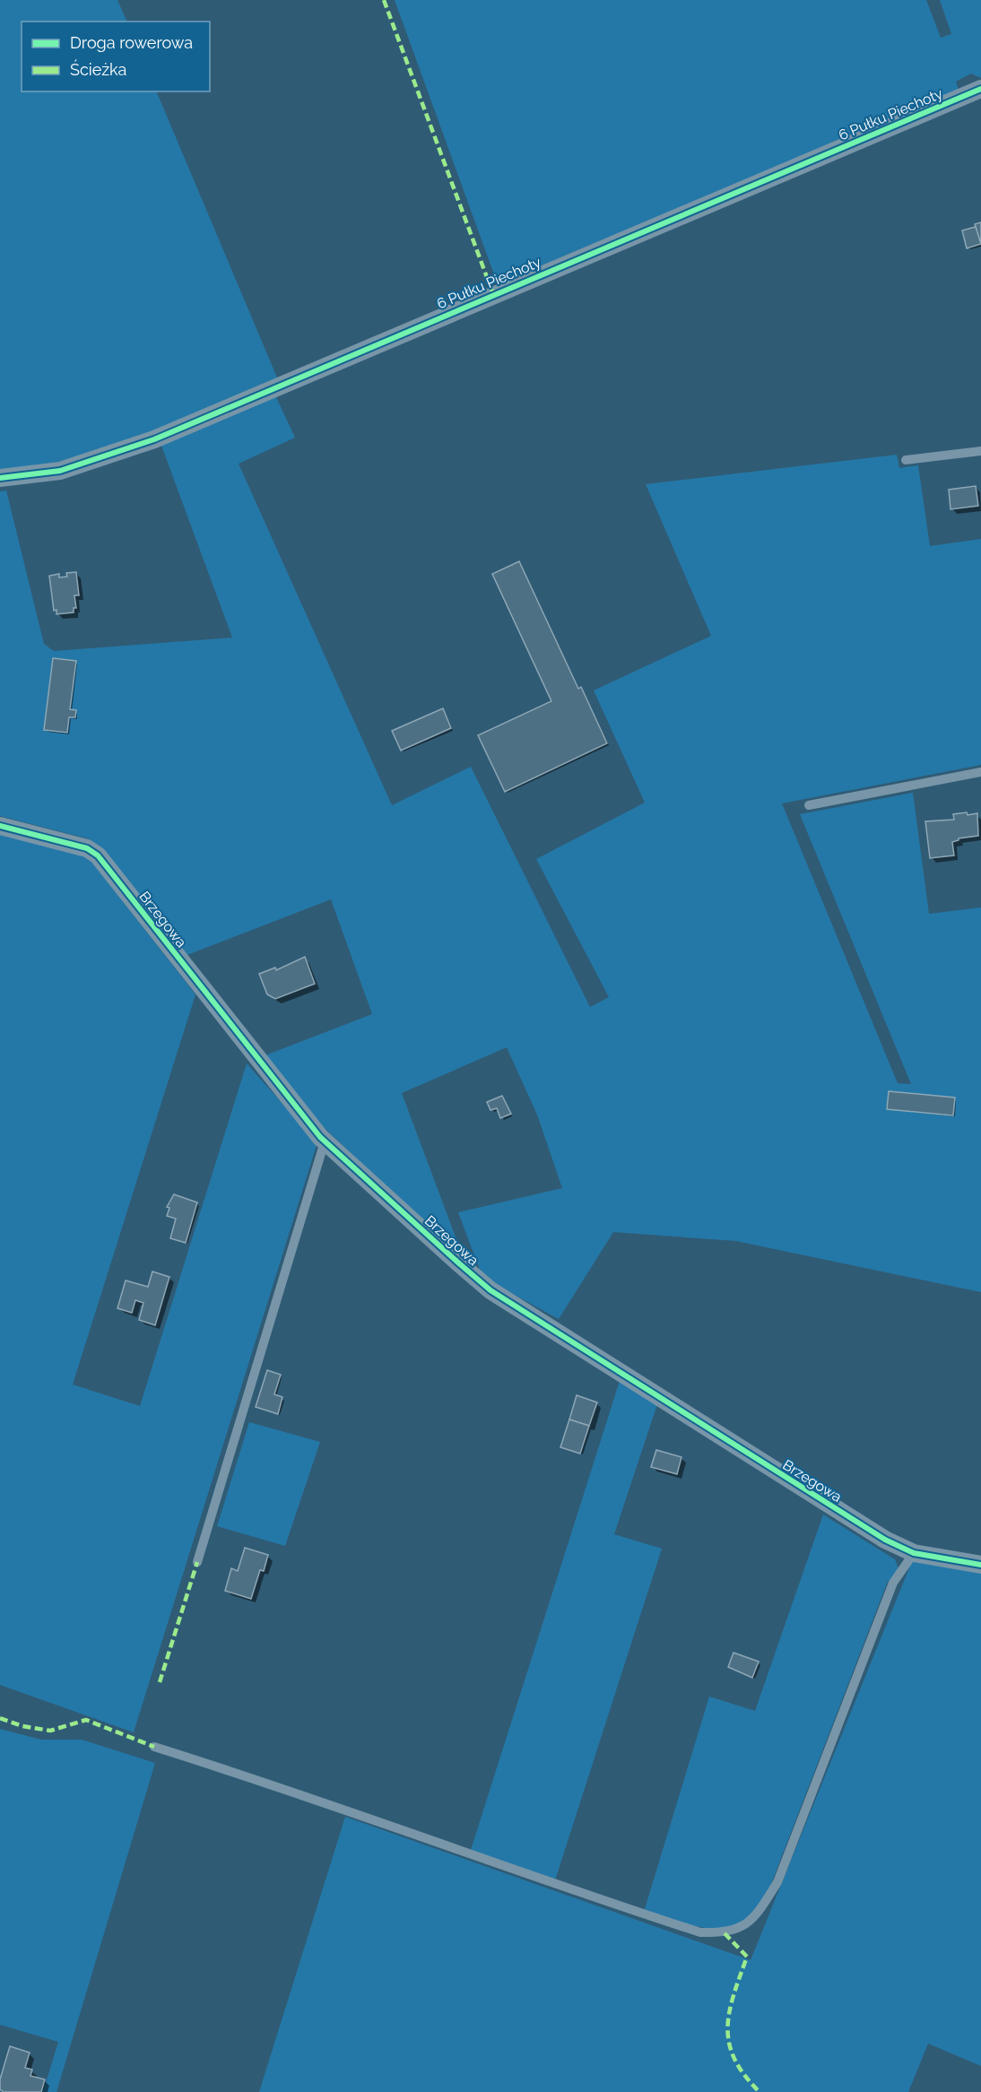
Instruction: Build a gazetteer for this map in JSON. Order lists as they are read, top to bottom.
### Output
{
  "streets": {
    "street": ["6 Pułku Piechoty", "Brzegowa"]
  },
  "legend": ["Droga rowerowa", "Ścieżka"]
}
